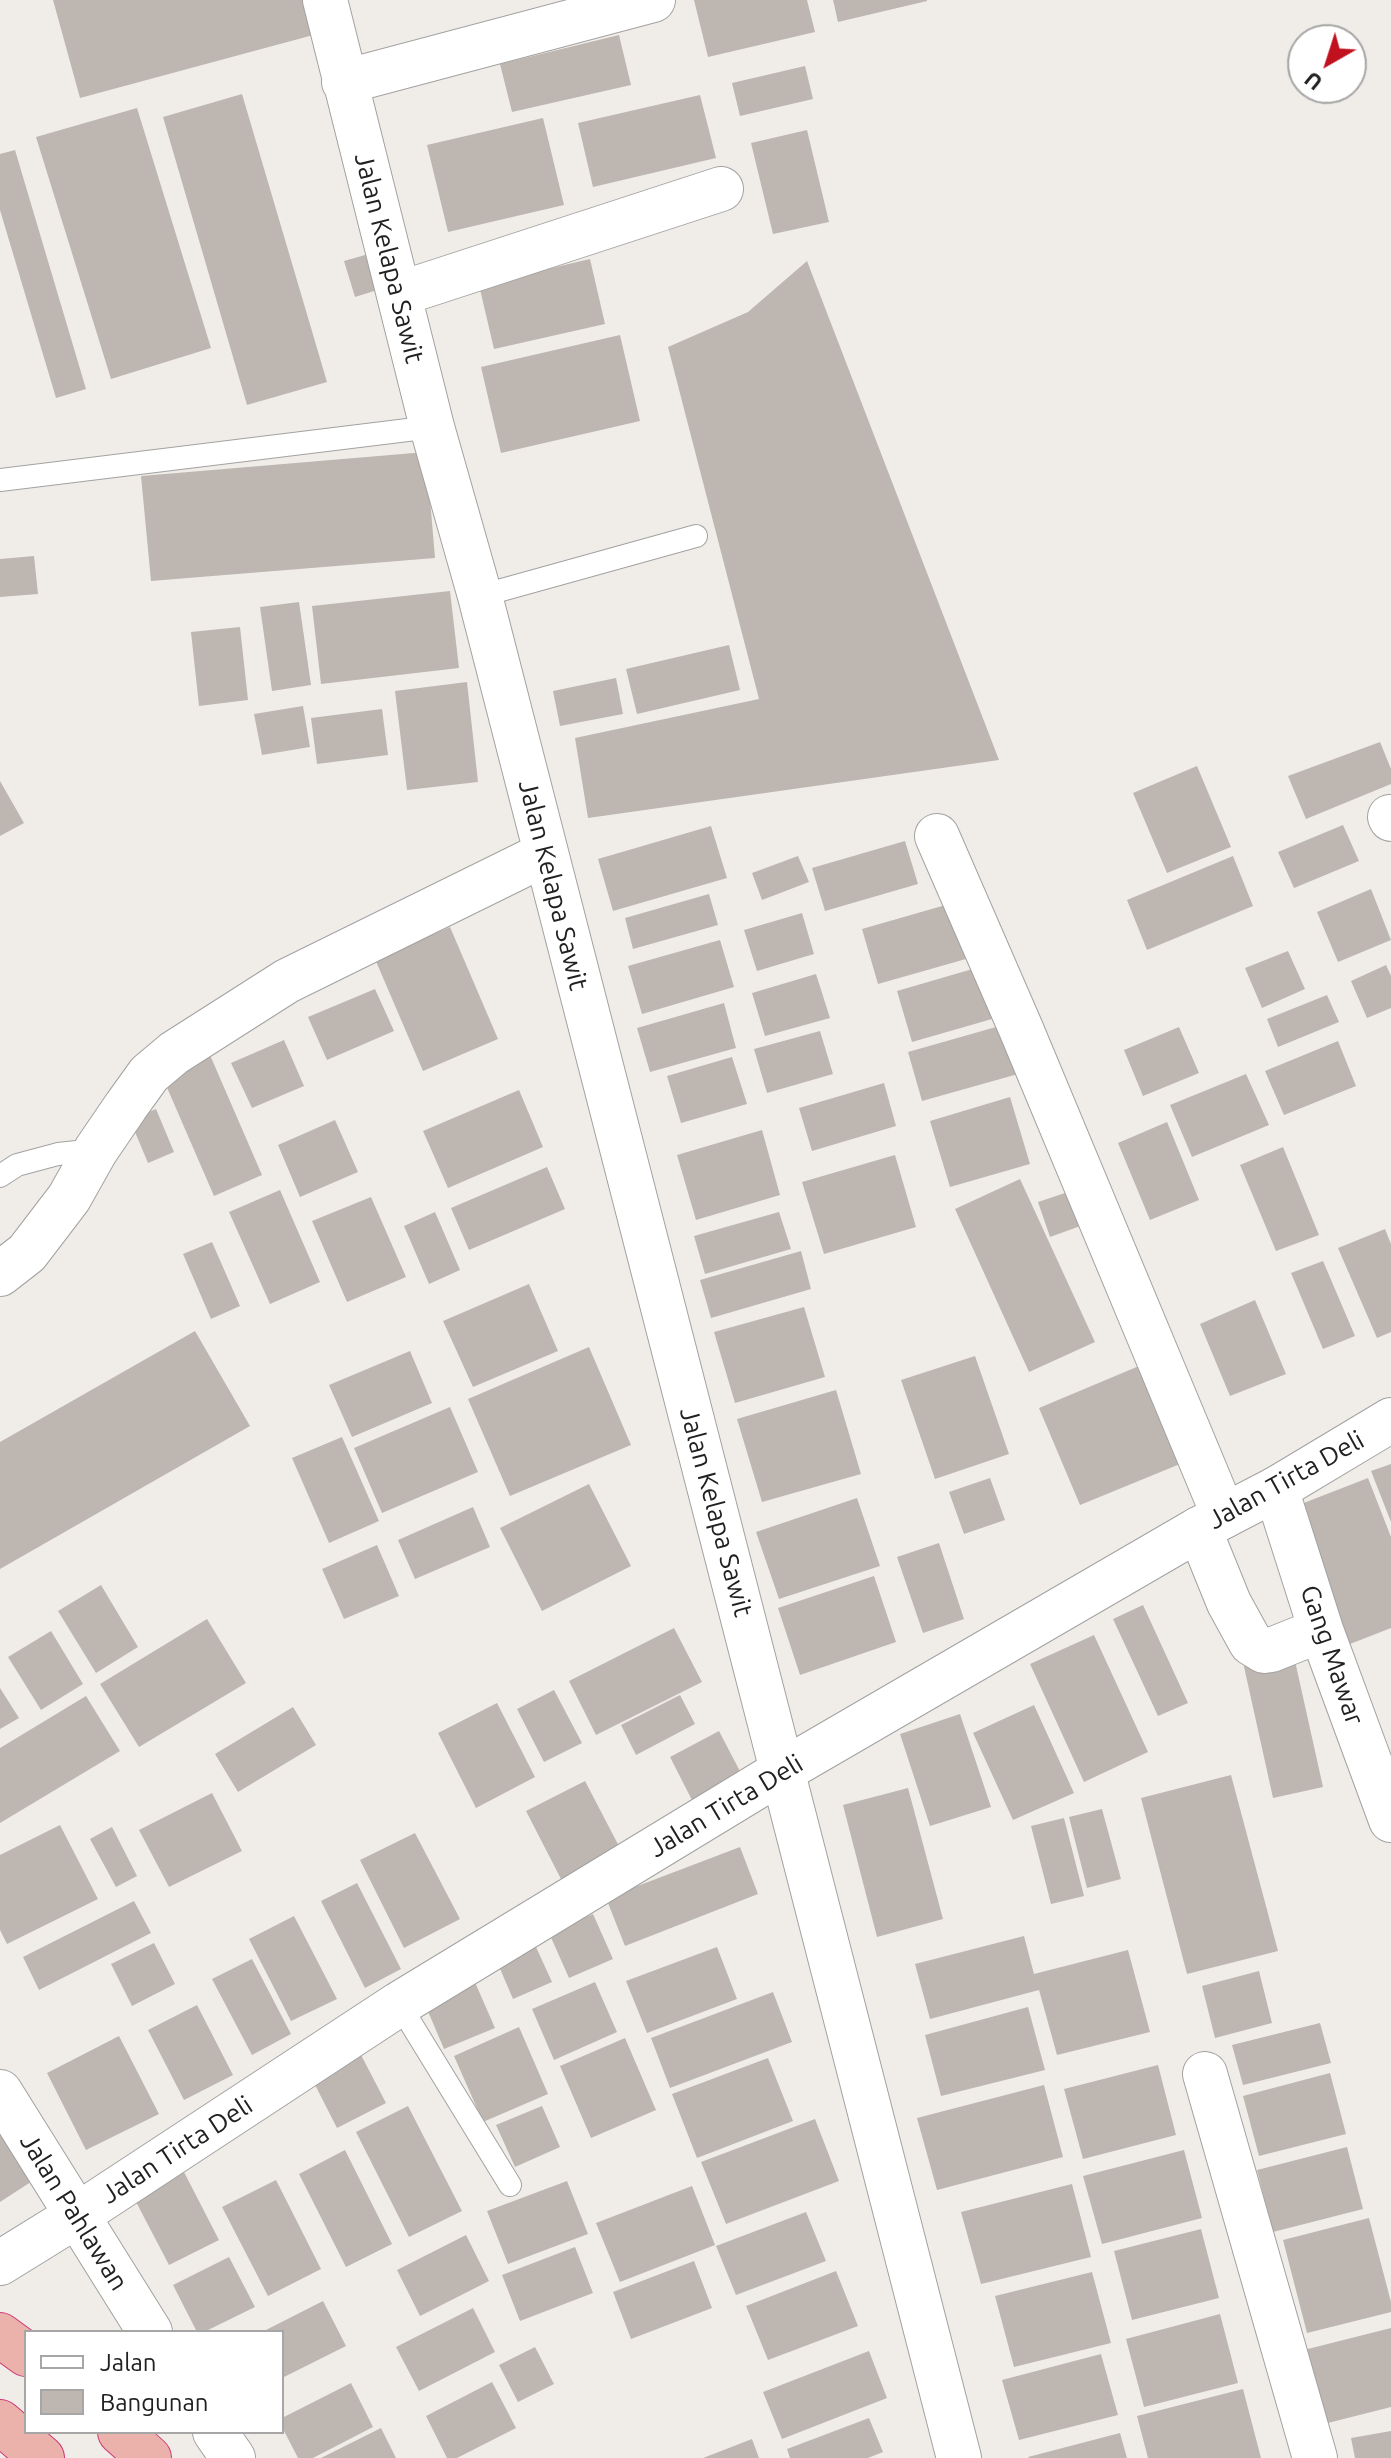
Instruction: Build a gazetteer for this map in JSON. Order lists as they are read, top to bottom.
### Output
{
  "streets": {
    "street": [
      "Jalan Kelapa Sawit",
      "Jalan Tirta Deli",
      "Gang Mawar",
      "Jalan Pahlawan"
    ]
  },
  "crossings": [
    ["Jalan Kelapa Sawit", "Jalan Tirta Deli"],
    ["Jalan Tirta Deli", "Gang Mawar"],
    ["Jalan Tirta Deli", "Jalan Pahlawan"]
  ],
  "legend": ["Jalan", "Bangunan"],
  "north": "bottom left"
}
